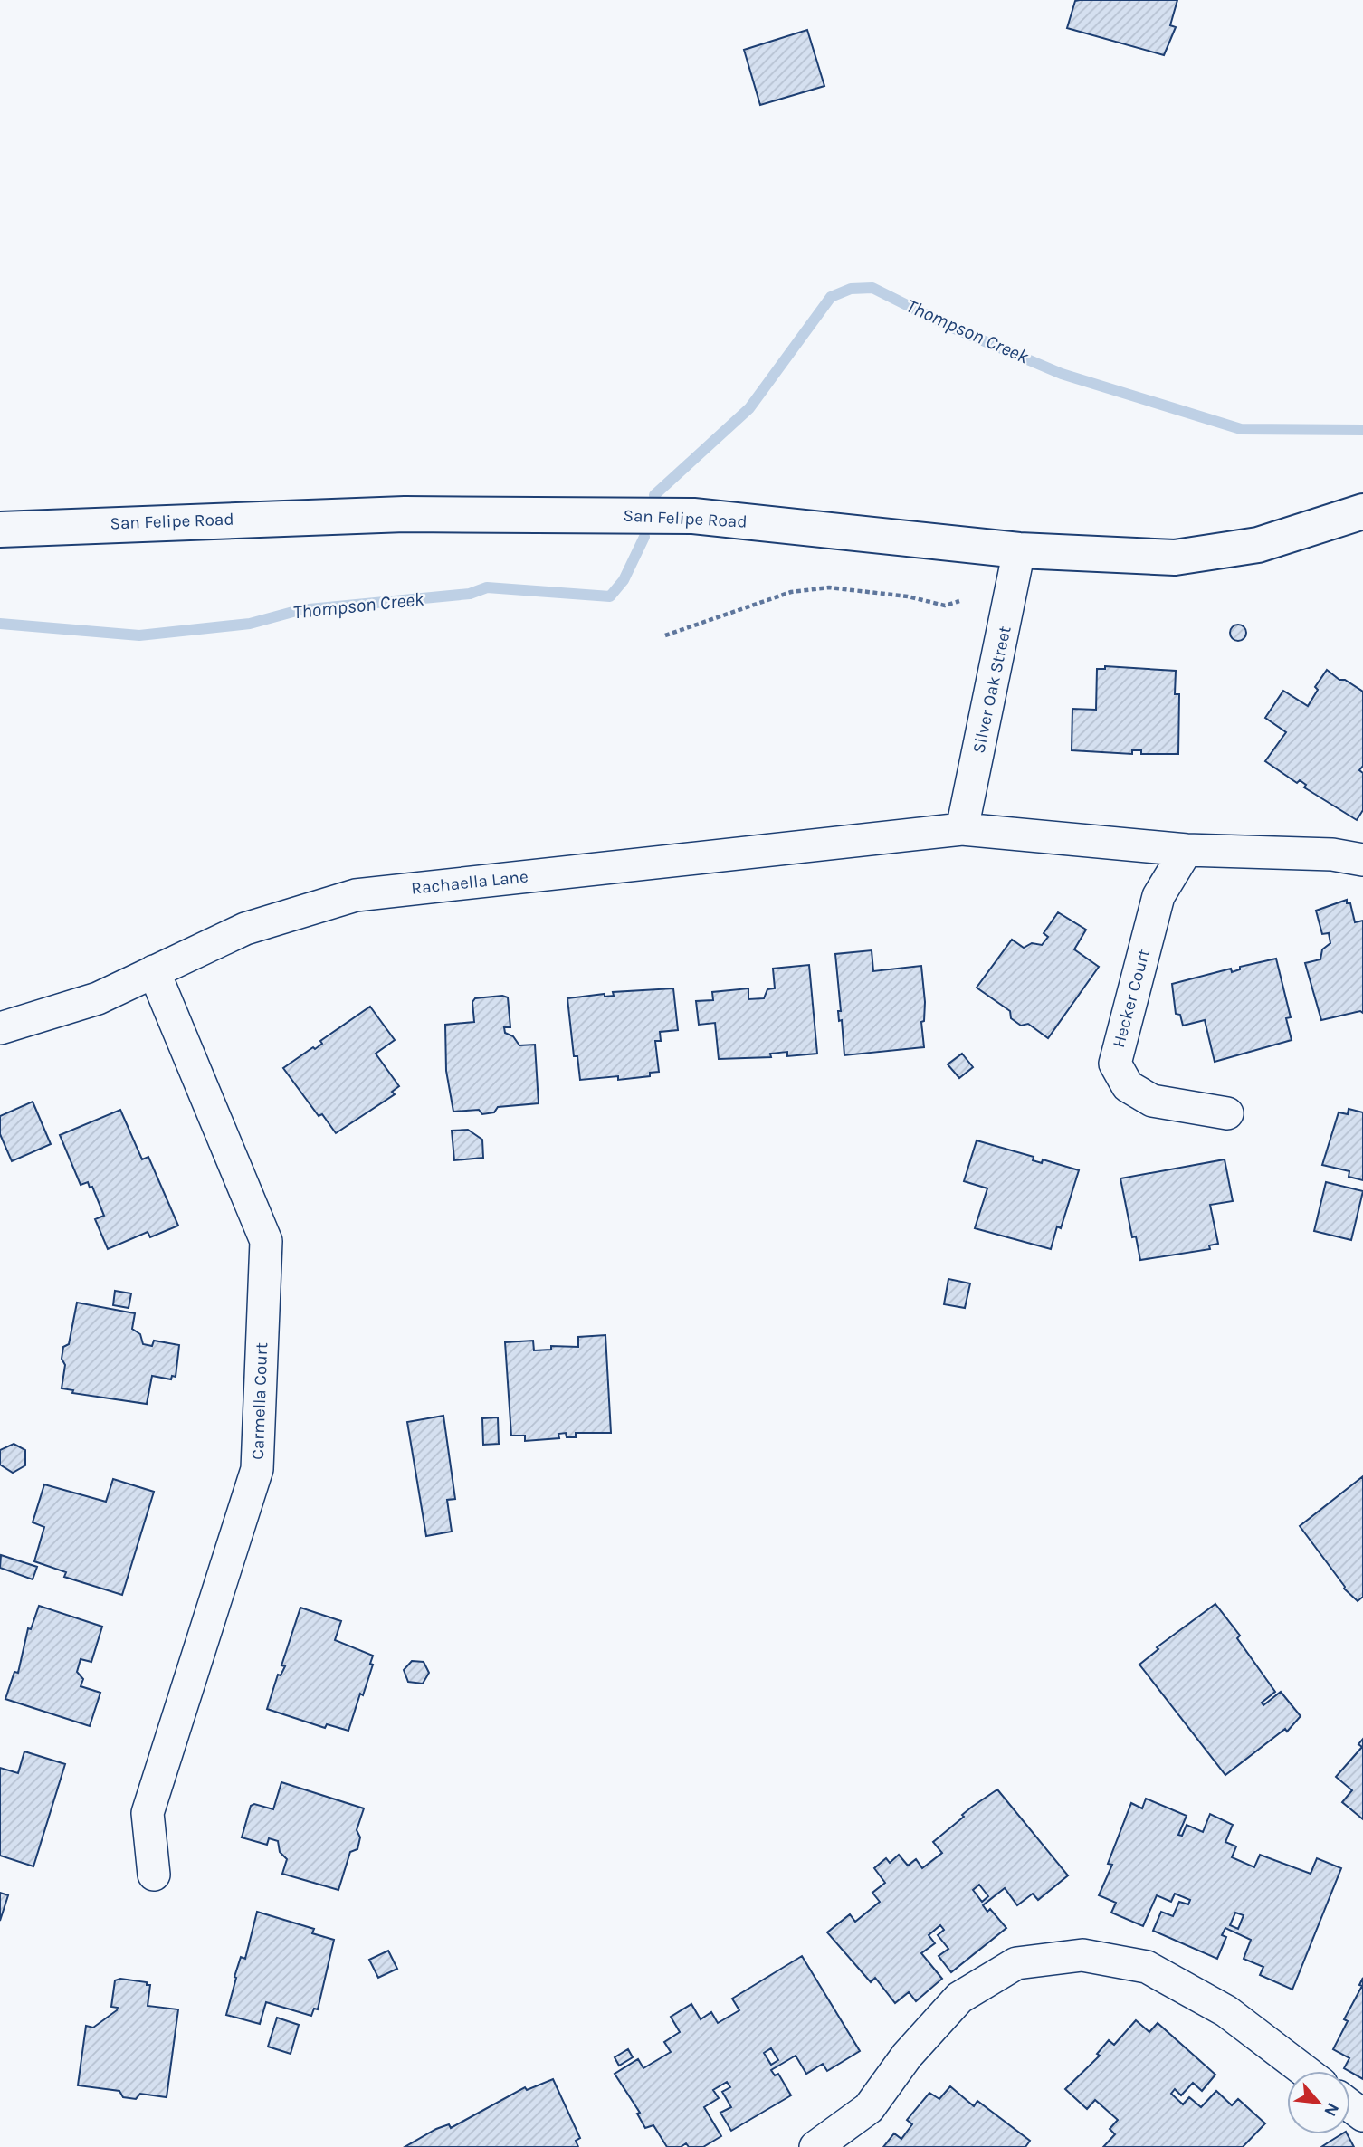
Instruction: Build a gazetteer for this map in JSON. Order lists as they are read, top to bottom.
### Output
{
  "streets": {
    "street": [
      "San Felipe Road",
      "Silver Oak Street",
      "Rachaella Lane",
      "Hecker Court",
      "Carmella Court"
    ]
  },
  "crossings": [
    ["San Felipe Road", "Silver Oak Street"],
    ["Silver Oak Street", "Rachaella Lane"],
    ["Rachaella Lane", "Carmella Court"]
  ],
  "water": ["Thompson Creek"],
  "north": "bottom right"
}
